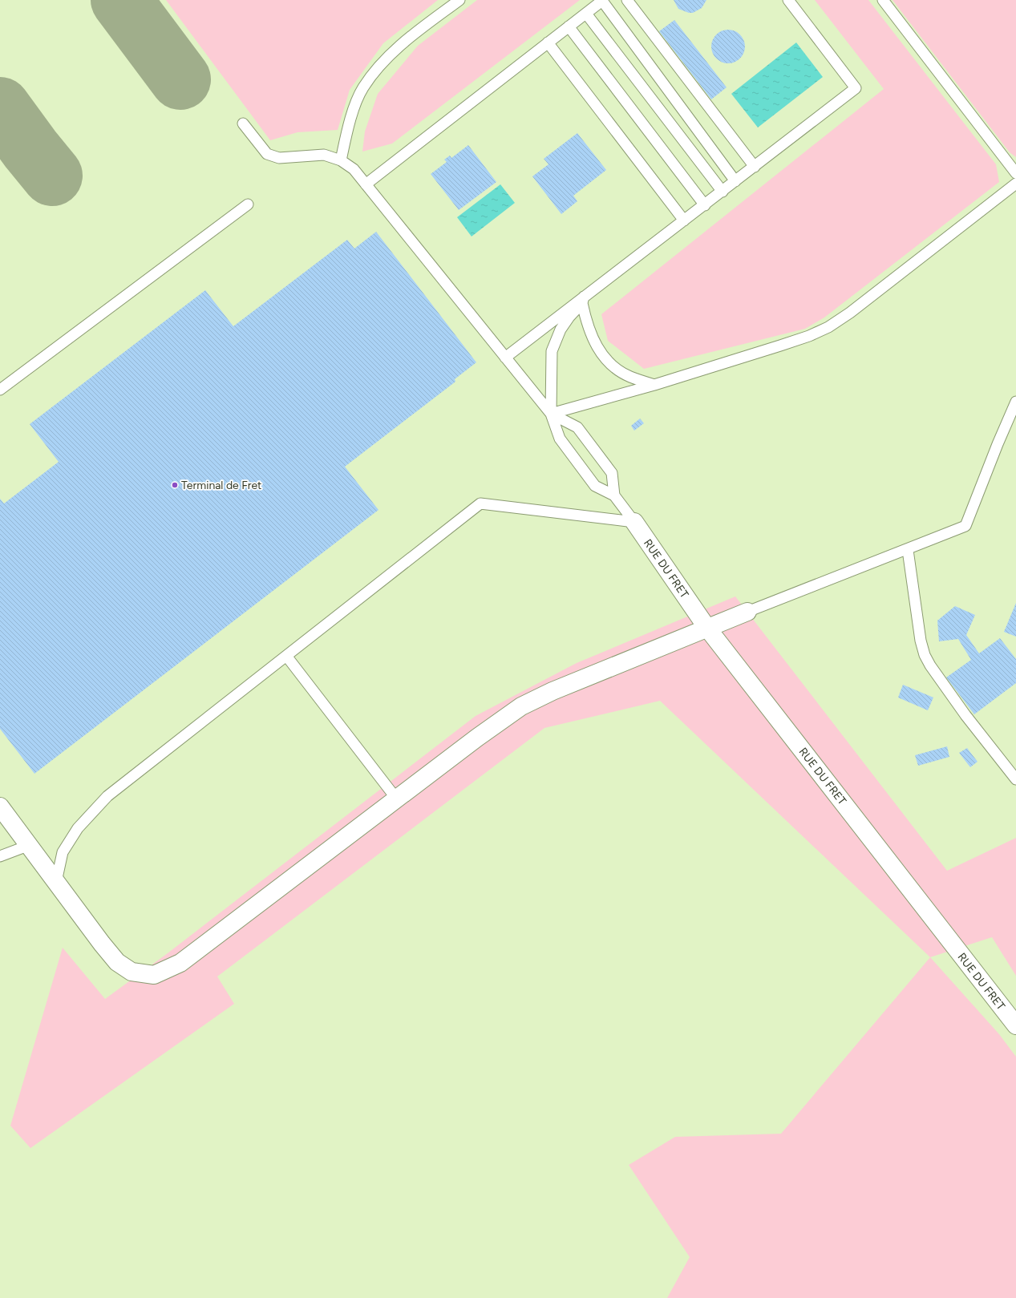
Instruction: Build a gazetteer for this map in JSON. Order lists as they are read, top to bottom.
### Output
{
  "streets": {
    "street": ["RUE DU FRET"]
  },
  "places": ["Terminal de Fret"]
}
